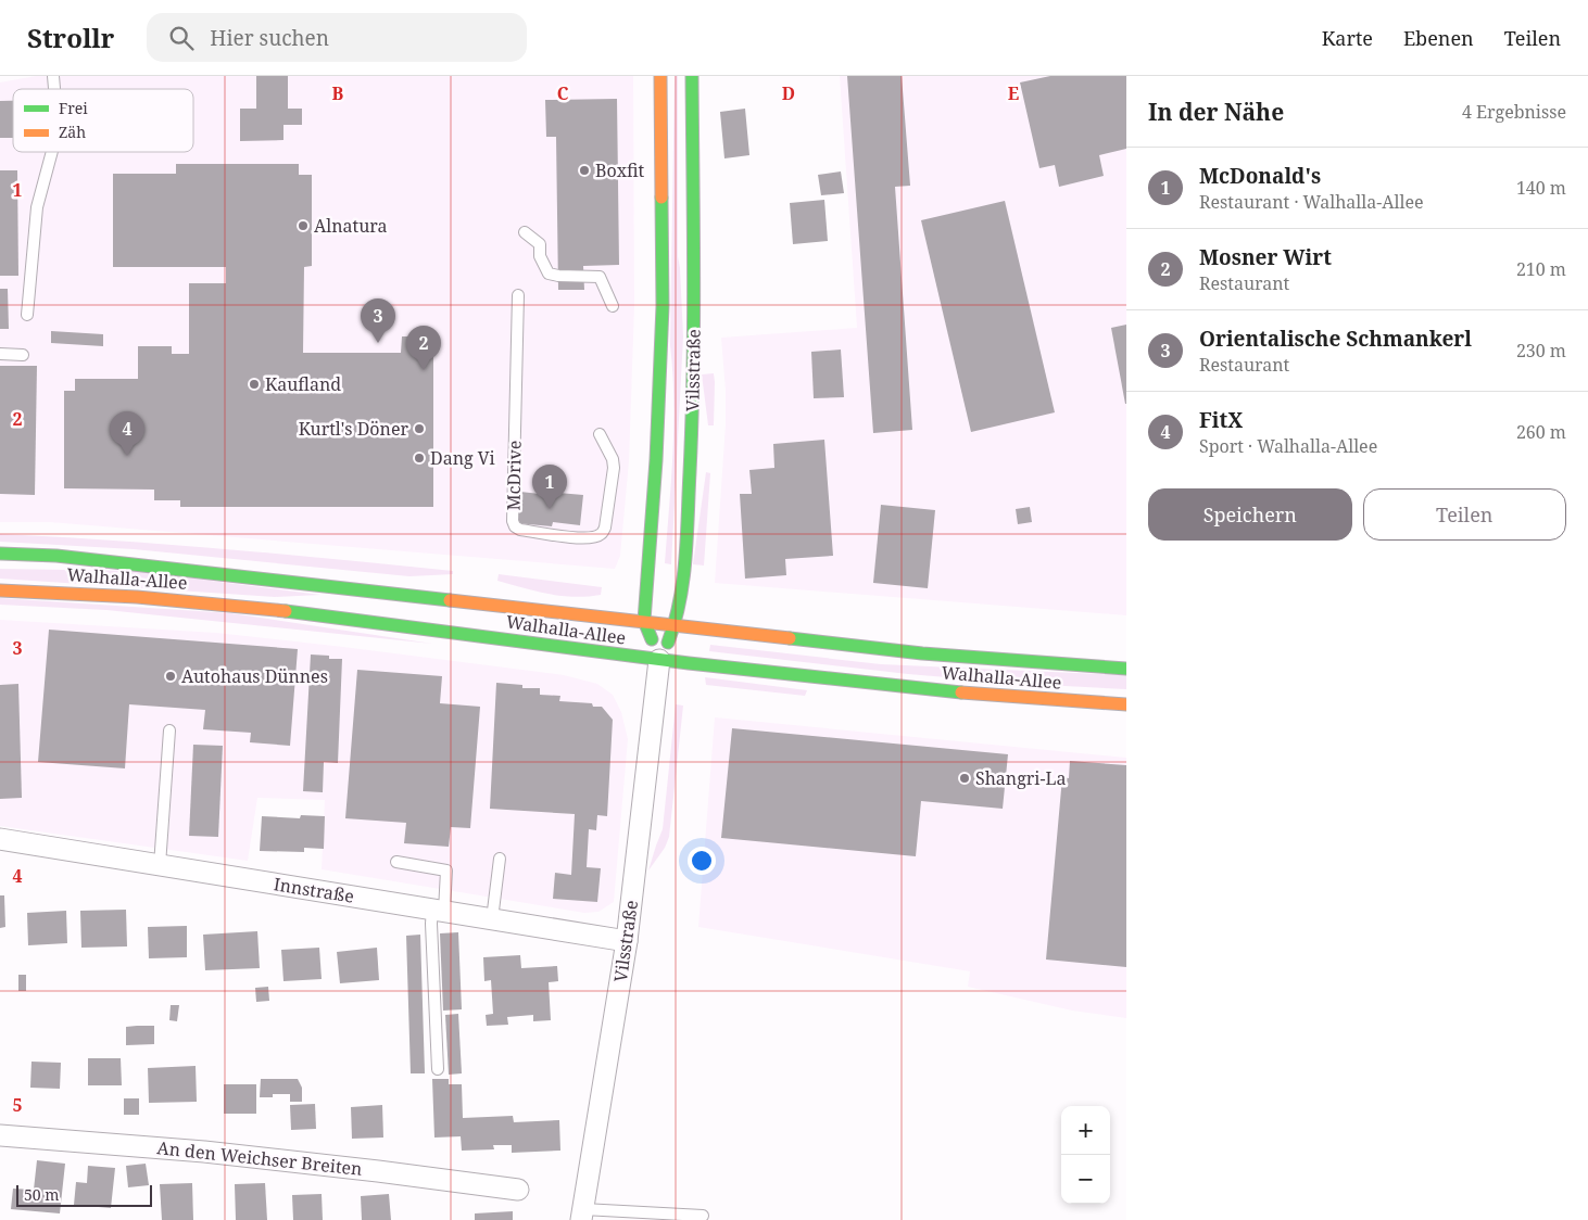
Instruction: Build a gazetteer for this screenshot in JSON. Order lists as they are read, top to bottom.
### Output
{
  "streets": {
    "main road": ["Vilsstraße", "Walhalla-Allee"],
    "street": ["Innstraße", "An den Weichser Breiten"],
    "lane": ["McDrive"]
  },
  "crossings": [
    ["Vilsstraße", "Walhalla-Allee"],
    ["Vilsstraße", "Innstraße"]
  ],
  "places": [
    "Boxfit",
    "Alnatura",
    "Kaufland",
    "Kurtl's Döner",
    "Dang Vi",
    "Autohaus Dünnes",
    "Shangri-La"
  ],
  "legend": ["Frei", "Zäh"],
  "scale_bar": "50 m",
  "page": {
    "header": "Strollr",
    "search": "Hier suchen",
    "nav": ["Karte", "Ebenen", "Teilen"],
    "heading": ["In der Nähe", "4 Ergebnisse"],
    "list": [
      {
        "mark": "1",
        "name": "McDonald's",
        "note": "Restaurant · Walhalla-Allee",
        "value": "140 m"
      },
      {
        "mark": "2",
        "name": "Mosner Wirt",
        "note": "Restaurant",
        "value": "210 m"
      },
      {
        "mark": "3",
        "name": "Orientalische Schmankerl",
        "note": "Restaurant",
        "value": "230 m"
      },
      {
        "mark": "4",
        "name": "FitX",
        "note": "Sport · Walhalla-Allee",
        "value": "260 m"
      }
    ],
    "pins": [
      "3",
      "2",
      "4",
      "1"
    ],
    "buttons": ["Speichern", "Teilen"],
    "map_buttons": ["+", "−"],
    "scale": "50 m"
  },
  "grid": {
    "columns": [
      "B",
      "C",
      "D",
      "E"
    ],
    "rows": [
      "1",
      "2",
      "3",
      "4",
      "5"
    ]
  }
}
